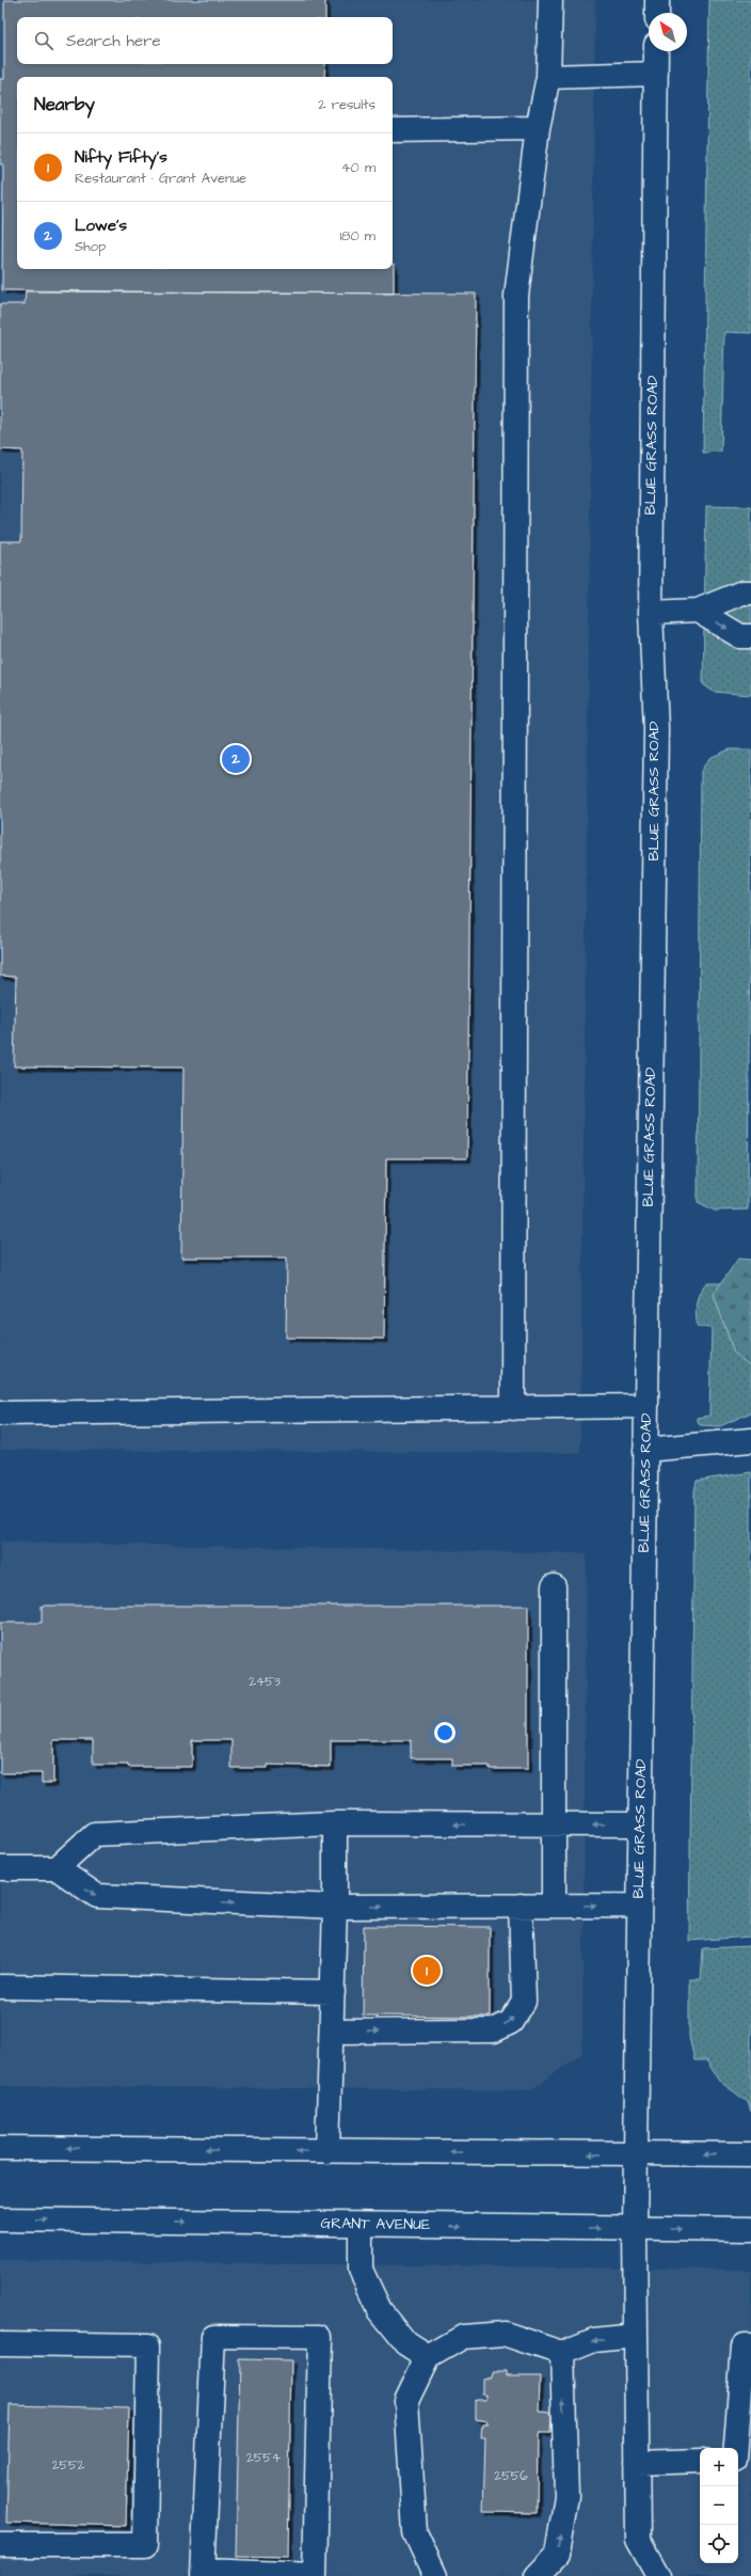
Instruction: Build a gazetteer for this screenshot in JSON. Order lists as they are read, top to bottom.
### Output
{
  "streets": {
    "street": ["BLUE GRASS ROAD", "GRANT AVENUE"]
  },
  "crossings": [
    ["BLUE GRASS ROAD", "GRANT AVENUE"]
  ],
  "house_numbers": [
    "2453",
    "2554",
    "2552",
    "2556"
  ],
  "north": "top left",
  "page": {
    "search": "Search here",
    "heading": ["Nearby", "2 results"],
    "list": [
      {
        "mark": "1",
        "name": "Nifty Fifty's",
        "note": "Restaurant · Grant Avenue",
        "value": "40 m"
      },
      {
        "mark": "2",
        "name": "Lowe's",
        "note": "Shop",
        "value": "180 m"
      }
    ],
    "pins": ["2", "1"],
    "map_buttons": ["+", "−"]
  }
}
